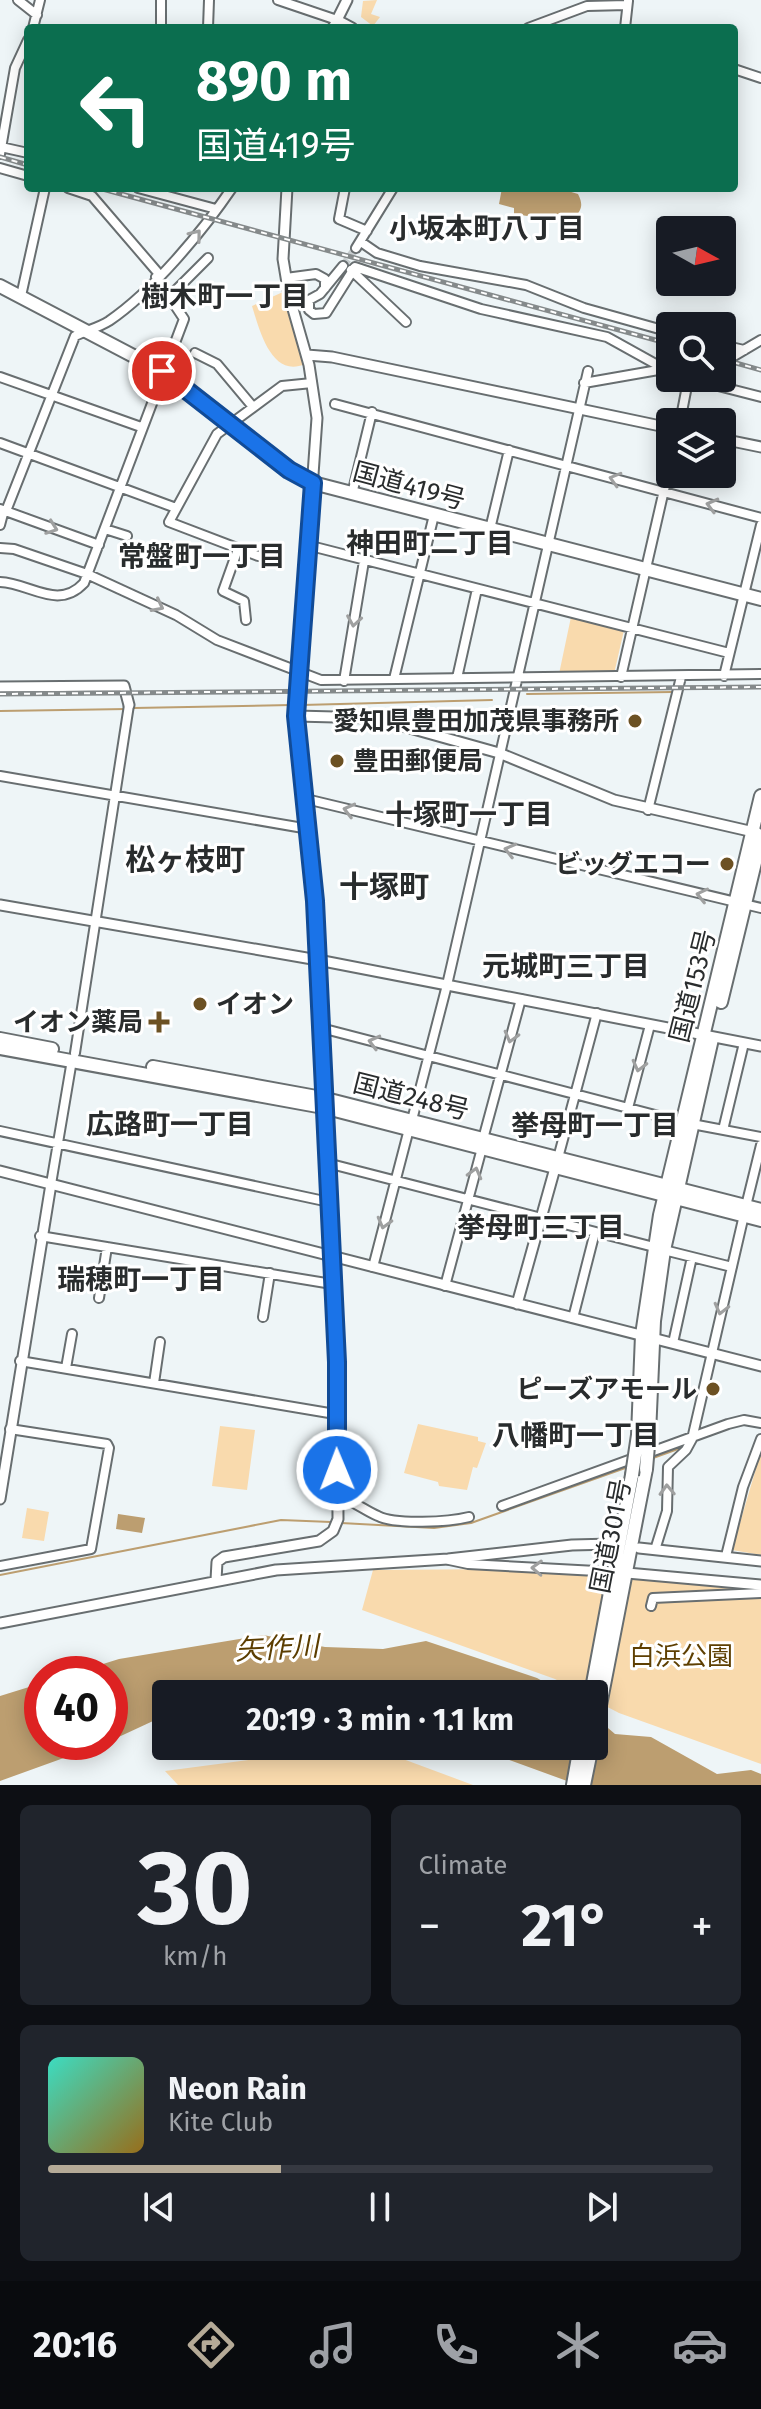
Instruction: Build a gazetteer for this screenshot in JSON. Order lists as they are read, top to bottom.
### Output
{
  "streets": {
    "highway": [
      "国道419号",
      "国道153号",
      "国道248号",
      "国道301号"
    ]
  },
  "crossings": [
    ["国道153号", "国道248号"],
    ["国道153号", "国道301号"],
    ["国道248号", "国道301号"]
  ],
  "districts": [
    "小坂本町八丁目",
    "樹木町一丁目",
    "神田町二丁目",
    "常盤町一丁目",
    "十塚町一丁目",
    "松ヶ枝町",
    "十塚町",
    "元城町三丁目",
    "広路町一丁目",
    "挙母町一丁目",
    "挙母町三丁目",
    "瑞穂町一丁目",
    "八幡町一丁目"
  ],
  "water": ["矢作川"],
  "parks": ["白浜公園"],
  "places": {
    "other": [
      "愛知県豊田加茂県事務所",
      "豊田郵便局",
      "ビッグエコー",
      "イオン",
      "ピーズアモール"
    ],
    "health": ["イオン薬局"]
  },
  "north": "right",
  "page": {
    "turn": ["890 m", "国道419号"],
    "limit": "40",
    "trip": "20:19 · 3 min · 1.1 km",
    "tile": [
      ["30", "km/h"],
      "Climate"
    ],
    "heat": ["−", "21°", "+"],
    "song": ["Neon Rain", "Kite Club"],
    "tabs": "20:16"
  }
}
